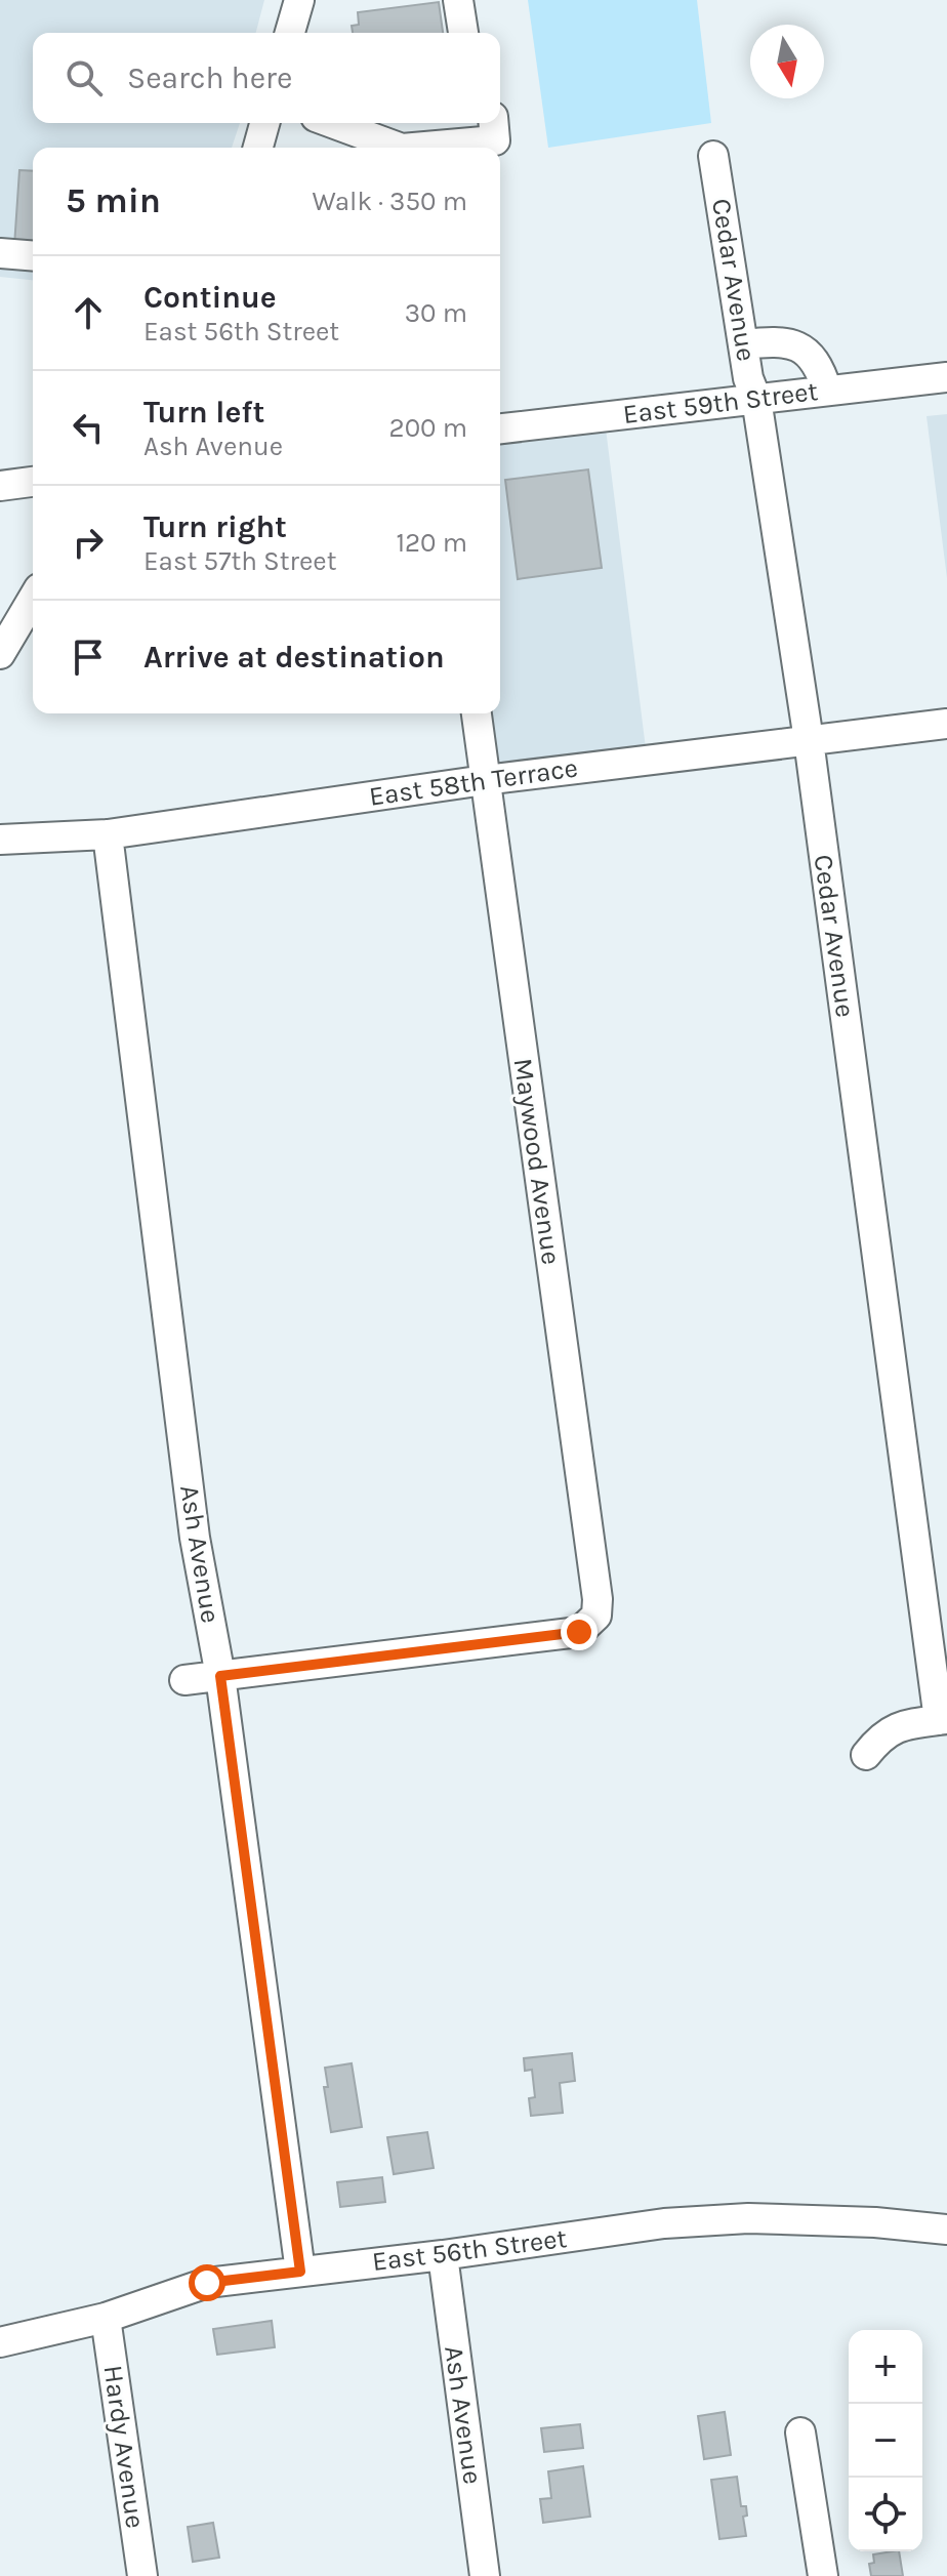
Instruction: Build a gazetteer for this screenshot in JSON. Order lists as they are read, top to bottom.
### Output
{
  "streets": {
    "street": [
      "Cedar Avenue",
      "East 59th Street",
      "East 58th Terrace",
      "Maywood Avenue",
      "Ash Avenue",
      "East 56th Street",
      "Hardy Avenue"
    ]
  },
  "crossings": [
    ["Cedar Avenue", "East 59th Street"],
    ["Cedar Avenue", "East 58th Terrace"],
    ["East 58th Terrace", "Maywood Avenue"],
    ["East 58th Terrace", "Ash Avenue"],
    ["Maywood Avenue", "Ash Avenue"],
    ["Ash Avenue", "East 56th Street"],
    ["East 56th Street", "Hardy Avenue"]
  ],
  "north": "bottom",
  "page": {
    "search": "Search here",
    "heading": ["5 min", "Walk · 350 m"],
    "list": [
      ["Continue", "East 56th Street", "30 m"],
      ["Turn left", "Ash Avenue", "200 m"],
      ["Turn right", "East 57th Street", "120 m"],
      "Arrive at destination"
    ],
    "map_buttons": ["+", "−"]
  }
}
